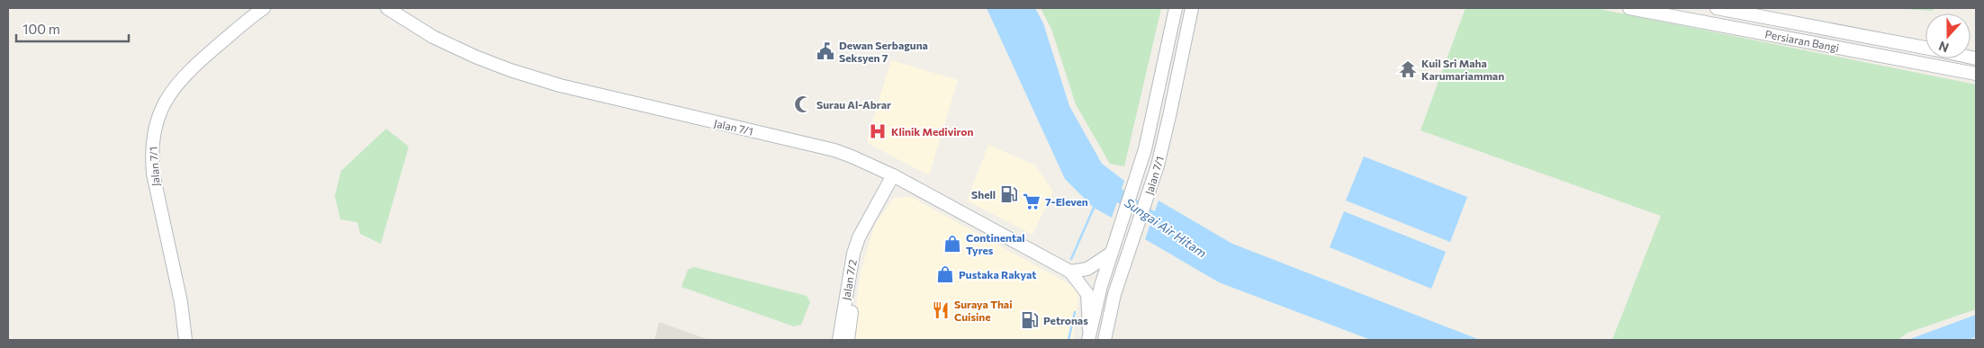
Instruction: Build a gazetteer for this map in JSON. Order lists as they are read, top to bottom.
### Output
{
  "streets": {
    "street": ["Persiaran Bangi", "Jalan 7/1", "Jalan 7/2"]
  },
  "crossings": [
    ["Jalan 7/1", "Jalan 7/2"]
  ],
  "water": ["Sungai Air Hitam"],
  "places": {
    "public building": ["Dewan Serbaguna Seksyen 7"],
    "temple": ["Kuil Sri Maha Karumariamman"],
    "mosque": ["Surau Al-Abrar"],
    "hospital": ["Klinik Mediviron"],
    "fuel station": ["Shell", "Petronas"],
    "supermarket": ["7-Eleven"],
    "shop": ["Continental Tyres", "Pustaka Rakyat"],
    "restaurant": ["Suraya Thai Cuisine"]
  },
  "scale_bar": "100 m",
  "north": "bottom"
}
